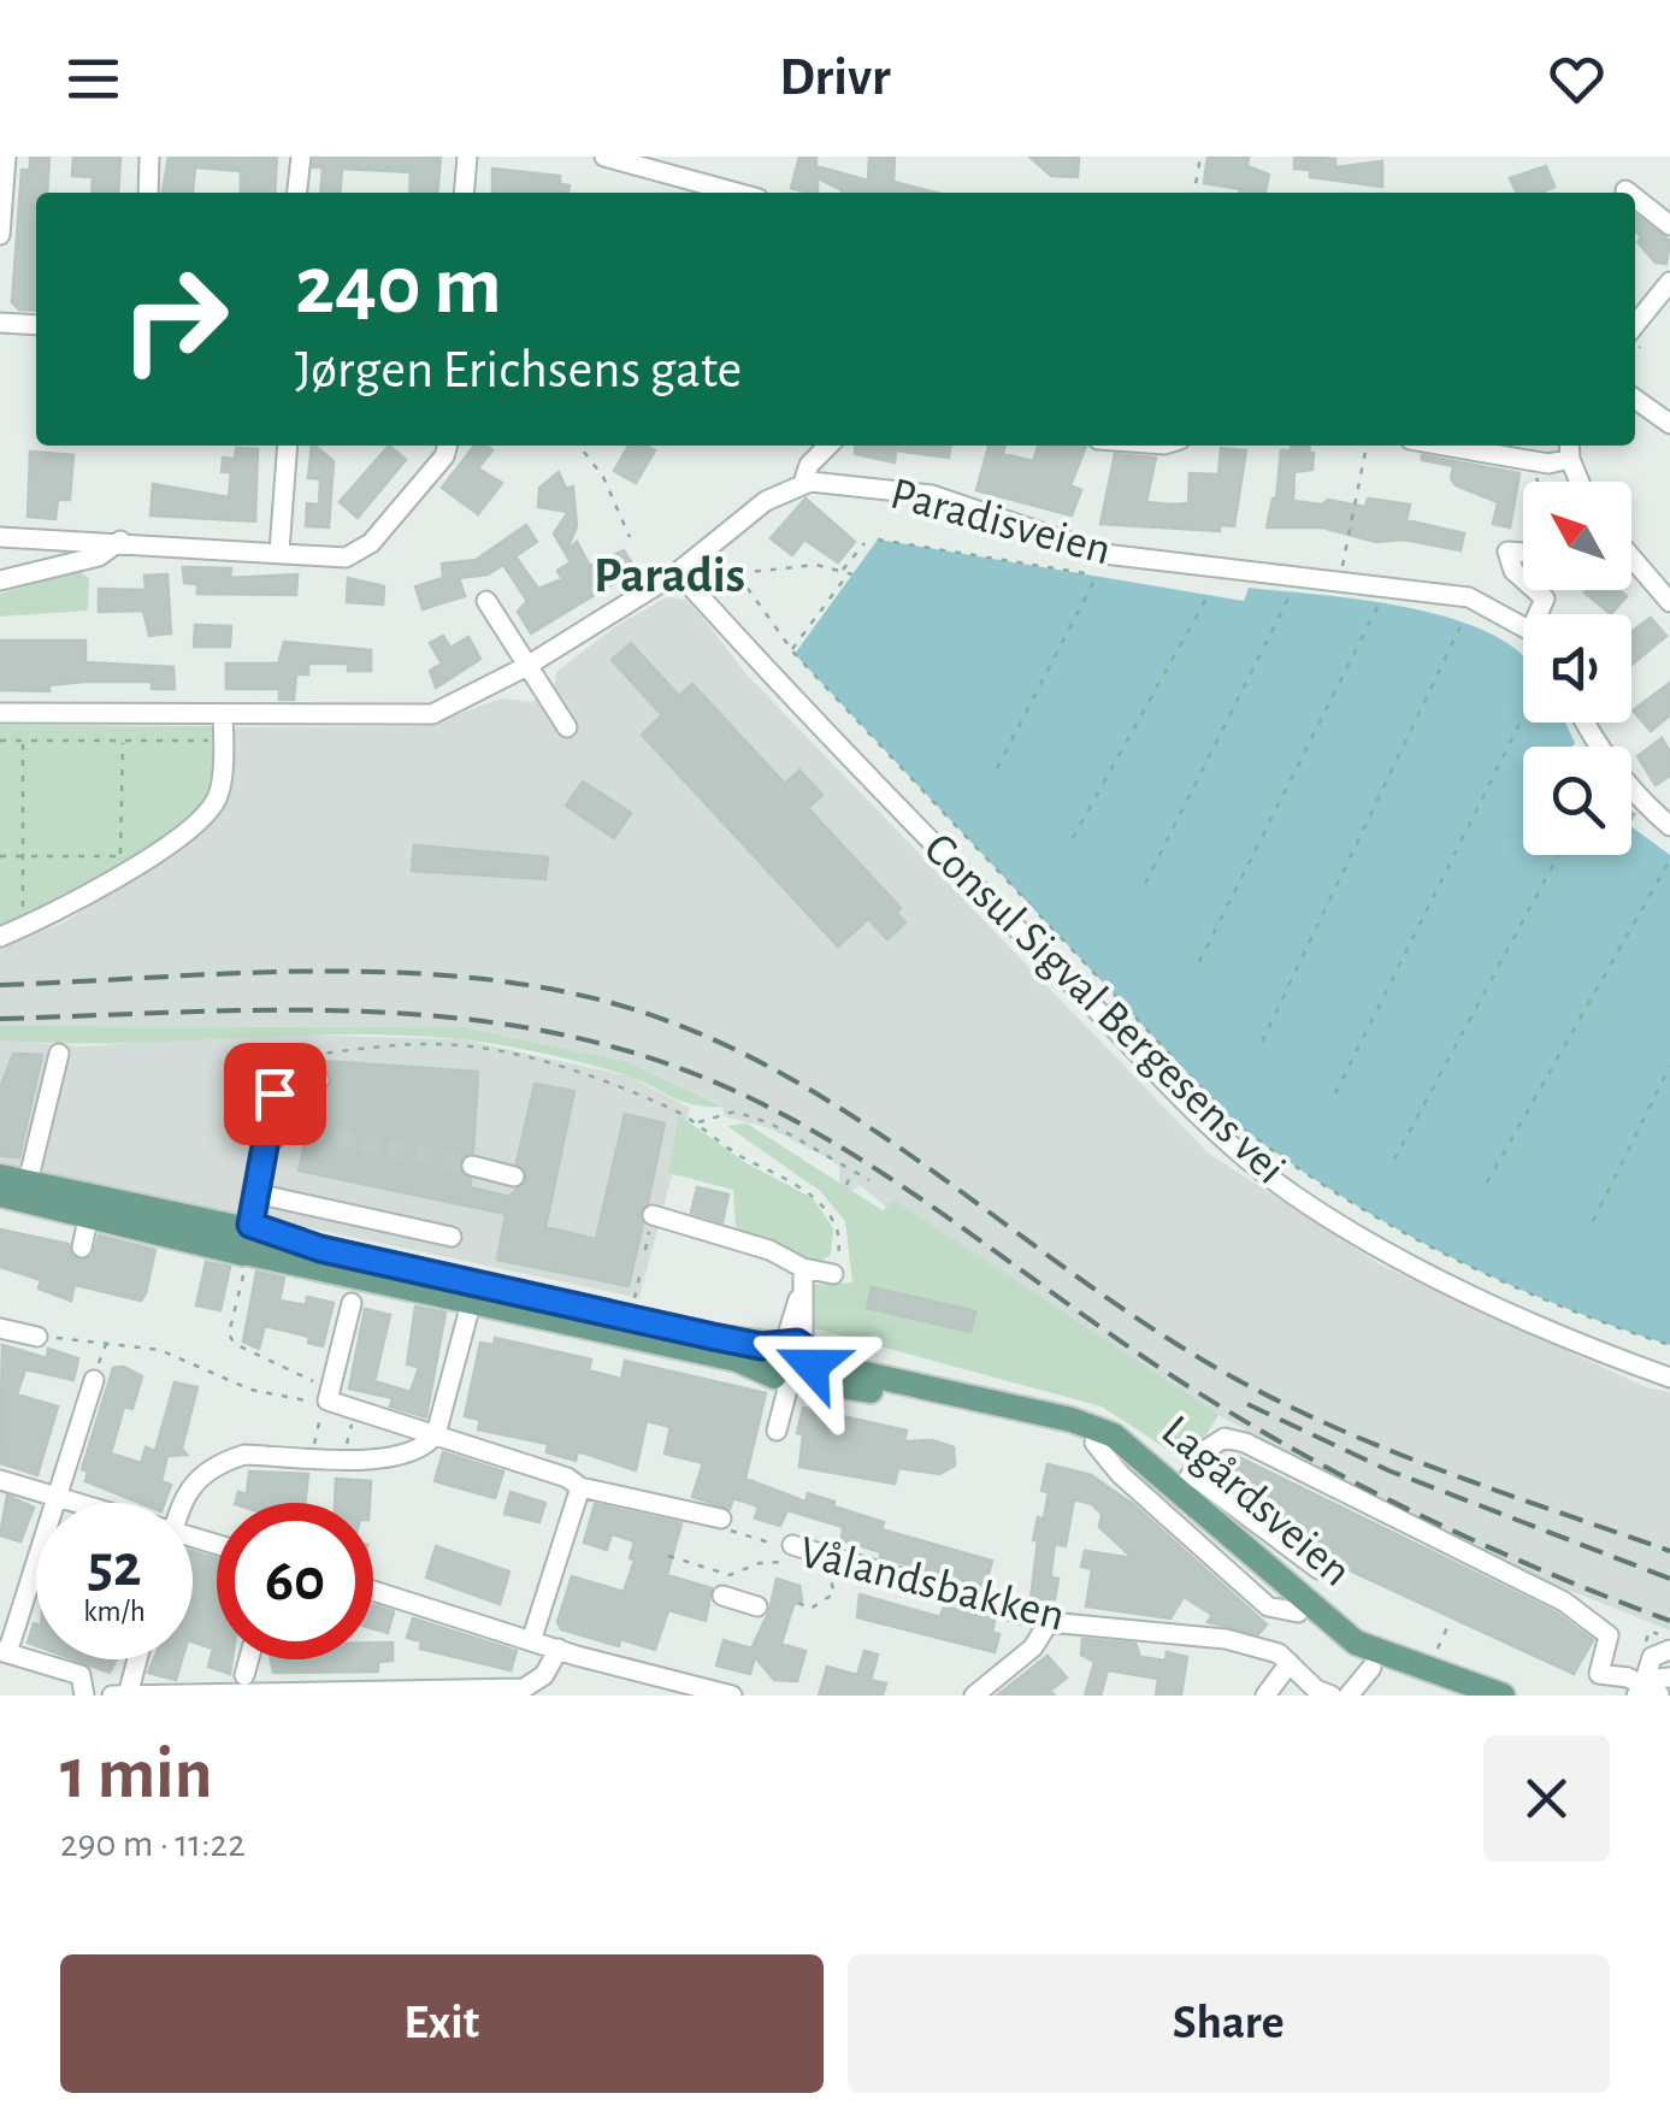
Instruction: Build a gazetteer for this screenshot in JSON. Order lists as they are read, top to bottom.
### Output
{
  "streets": {
    "main road": ["Lagårdsveien"],
    "street": ["Paradisveien", "Consul Sigval Bergesens vei", "Vålandsbakken"]
  },
  "districts": ["Paradis"],
  "north": "top left",
  "page": {
    "header": "Drivr",
    "turn": ["240 m", "Jørgen Erichsens gate"],
    "speed": "52 km/h",
    "limit": "60",
    "heading": ["1 min", "290 m · 11:22"],
    "buttons": ["Exit", "Share"]
  }
}
